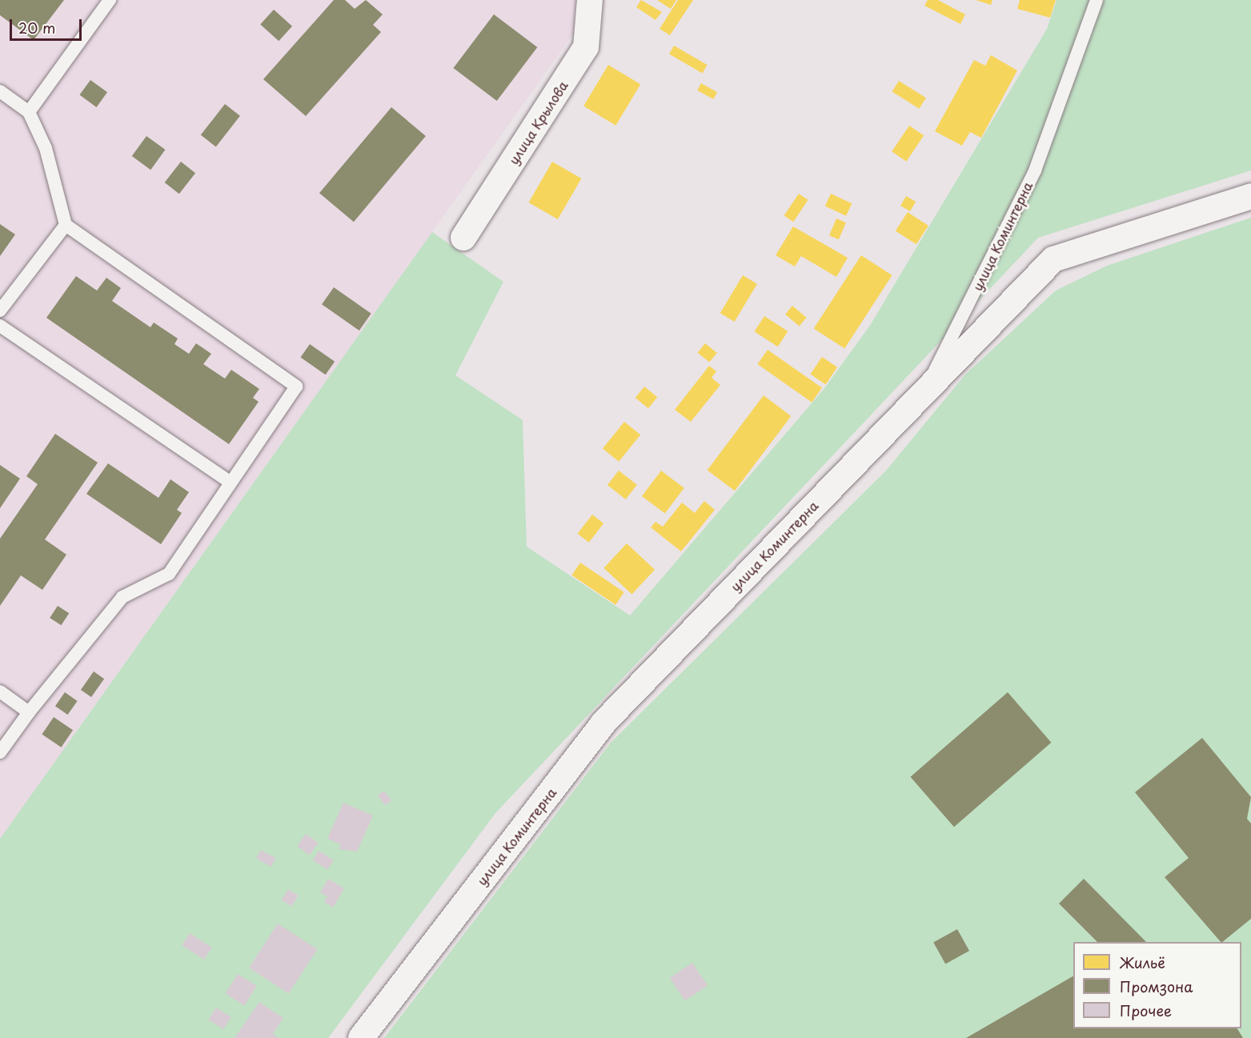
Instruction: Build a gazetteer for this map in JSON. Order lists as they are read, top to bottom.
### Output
{
  "streets": {
    "street": ["улица Крылова", "улица Коминтерна"]
  },
  "legend": ["Жильё", "Промзона", "Прочее"],
  "scale_bar": "20 m"
}
